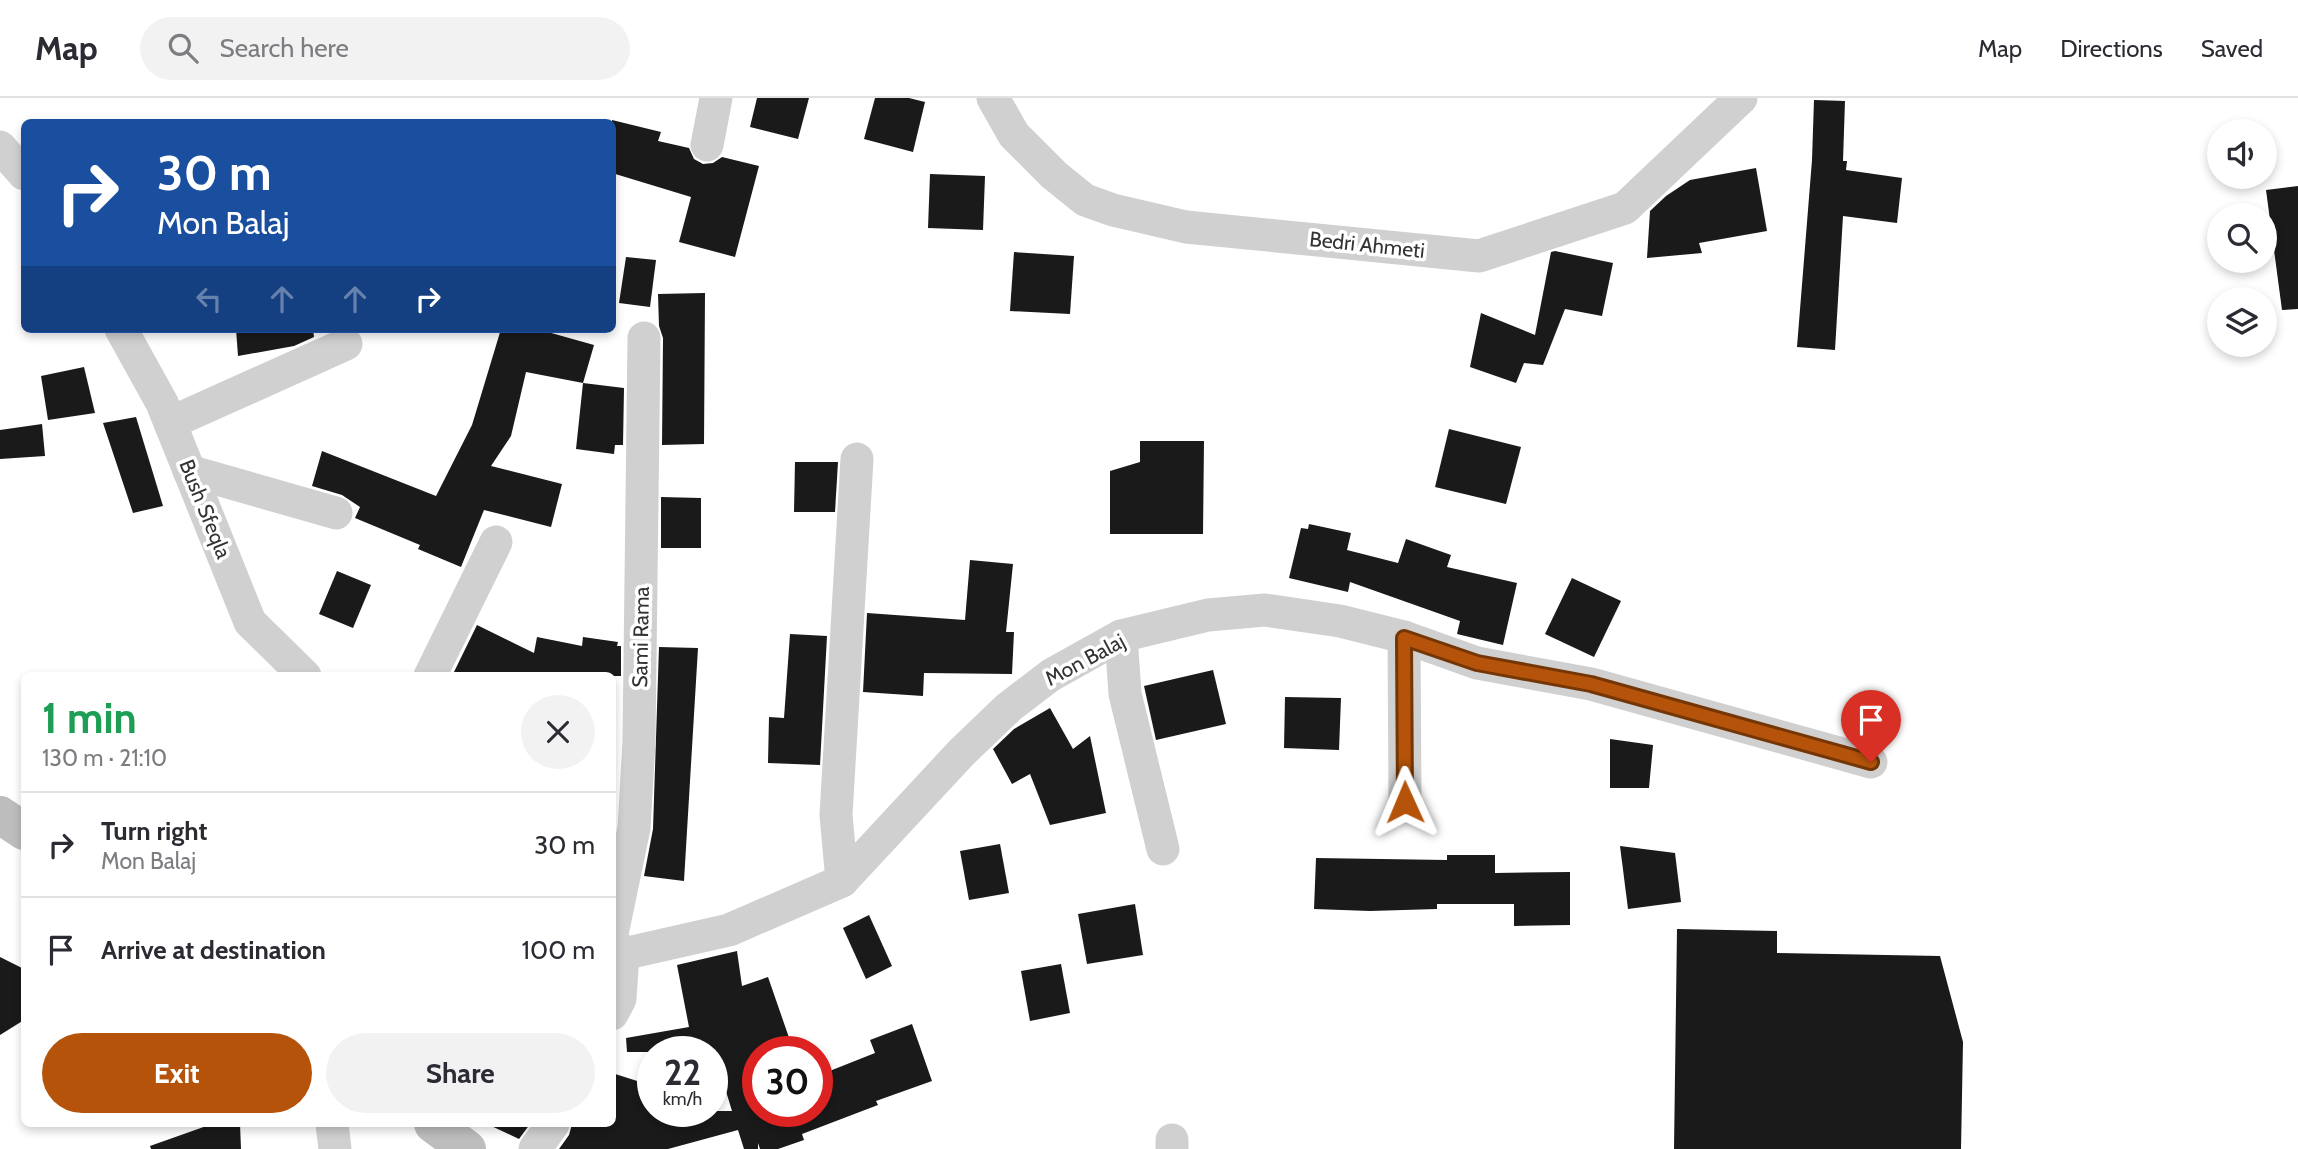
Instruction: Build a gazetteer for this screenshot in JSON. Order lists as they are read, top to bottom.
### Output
{
  "streets": {
    "street": [
      "Bedri Ahmeti",
      "Bush Sfeqla",
      "Sami Rama",
      "Mon Balaj"
    ]
  },
  "crossings": [
    ["Sami Rama", "Mon Balaj"]
  ],
  "page": {
    "header": "Map",
    "search": "Search here",
    "nav": ["Map", "Directions", "Saved"],
    "turn": ["30 m", "Mon Balaj"],
    "heading": ["1 min", "130 m · 21:10"],
    "list": [
      {
        "name": "Turn right",
        "note": "Mon Balaj",
        "value": "30 m"
      },
      {
        "name": "Arrive at destination",
        "value": "100 m"
      }
    ],
    "buttons": ["Exit", "Share"],
    "speed": "22 km/h",
    "limit": "30"
  }
}
